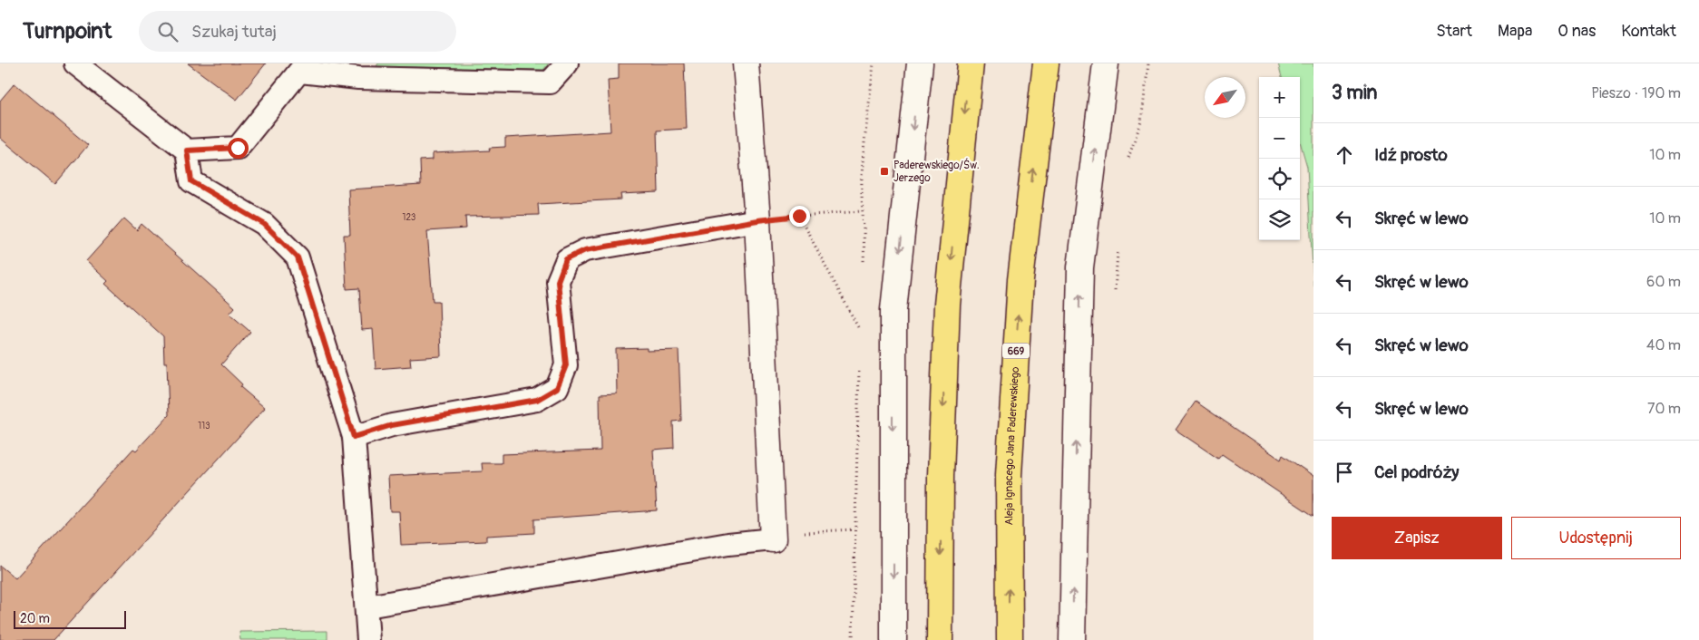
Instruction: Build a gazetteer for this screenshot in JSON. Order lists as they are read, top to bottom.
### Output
{
  "streets": {
    "main road": ["669", "Aleja Ignacego Jana Paderewskiego"]
  },
  "places": {
    "transit": ["Paderewskiego/Św. Jerzego"]
  },
  "house_numbers": ["123", "113"],
  "scale_bar": "20 m",
  "north": "bottom left",
  "page": {
    "header": "Turnpoint",
    "search": "Szukaj tutaj",
    "nav": [
      "Start",
      "Mapa",
      "O nas",
      "Kontakt"
    ],
    "heading": ["3 min", "Pieszo · 190 m"],
    "map_buttons": ["+", "−"],
    "list": [
      ["Idź prosto", "10 m"],
      ["Skręć w lewo", "10 m"],
      ["Skręć w lewo", "60 m"],
      ["Skręć w lewo", "40 m"],
      ["Skręć w lewo", "70 m"],
      "Cel podróży"
    ],
    "buttons": ["Zapisz", "Udostępnij"],
    "scale": "20 m"
  }
}
